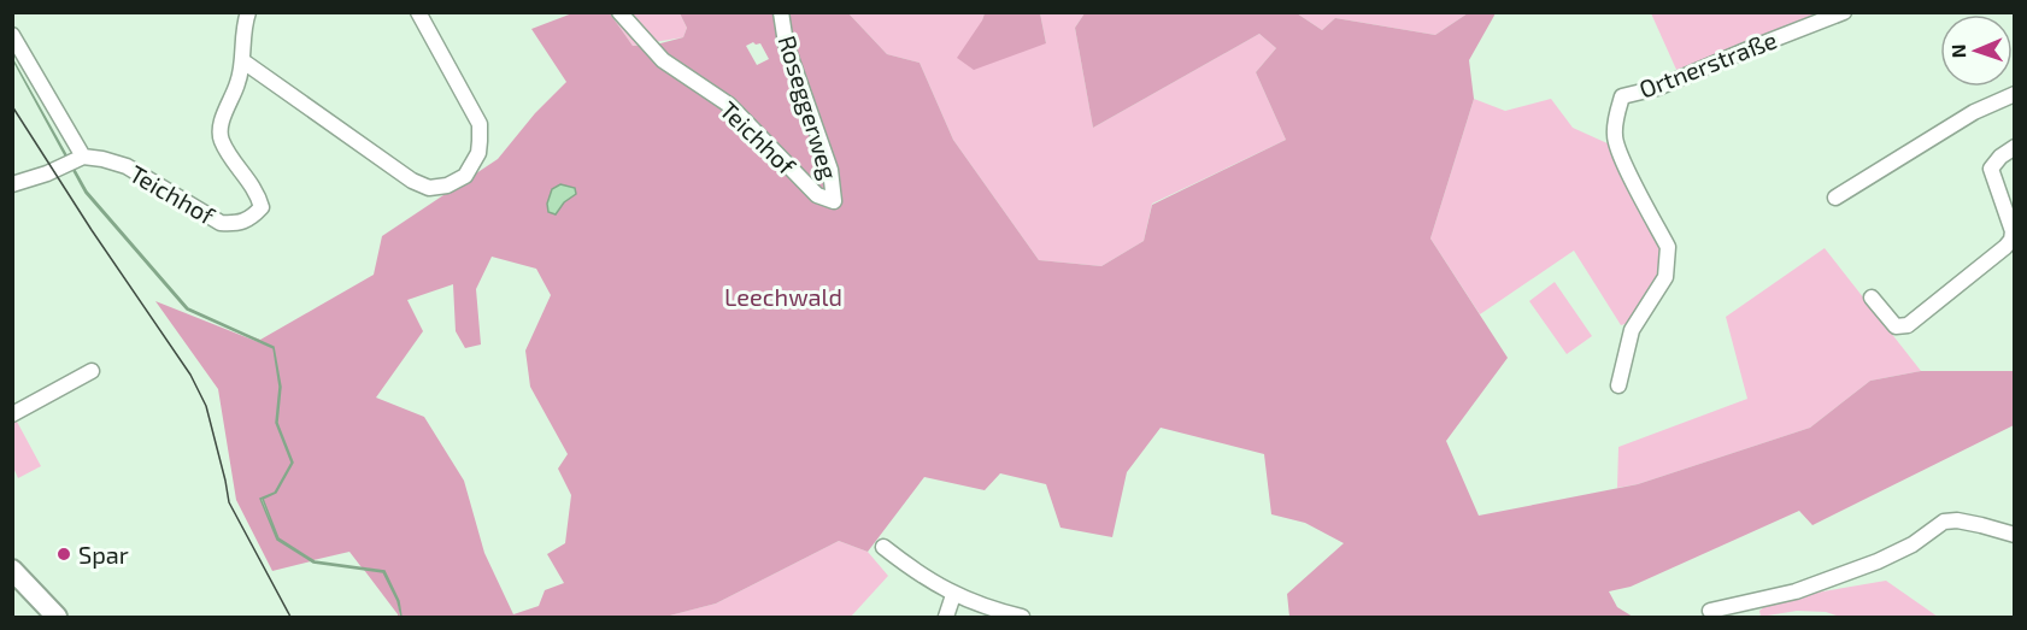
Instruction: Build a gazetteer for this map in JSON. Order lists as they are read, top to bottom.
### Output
{
  "streets": {
    "street": ["Ortnerstraße", "Roseggerweg", "Teichhof"]
  },
  "crossings": [
    ["Roseggerweg", "Teichhof"]
  ],
  "parks": ["Leechwald"],
  "places": ["Spar"],
  "north": "left"
}
